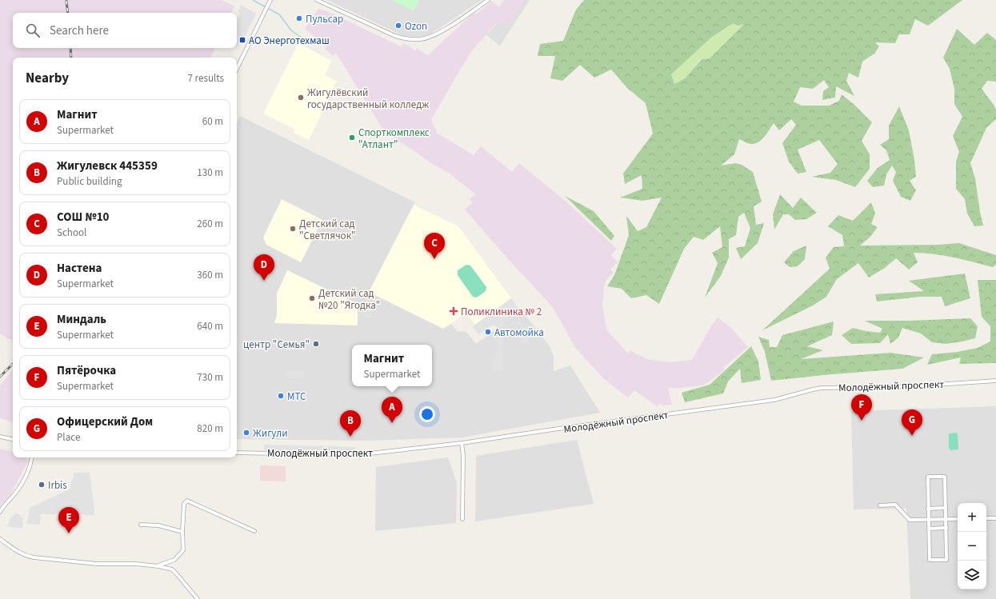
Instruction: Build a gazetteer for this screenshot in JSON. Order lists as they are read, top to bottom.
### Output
{
  "streets": {
    "street": ["Молодёжный проспект"]
  },
  "places": {
    "other": [
      "Пульсар",
      "Ozon",
      "Жигулёвский государственный колледж",
      "Спорткомплекс \"Атлант\"",
      "Детский сад \"Светлячок\"",
      "Детский сад №20 \"Ягодка\"",
      "Автомойка",
      "центр \"Семья\"",
      "МТС",
      "Жигули",
      "Irbis"
    ],
    "transit": ["АО Энерготехмаш"],
    "health": ["Поликлиника № 2"]
  },
  "page": {
    "search": "Search here",
    "heading": ["Nearby", "7 results"],
    "list": [
      {
        "mark": "A",
        "name": "Магнит",
        "note": "Supermarket",
        "value": "60 m"
      },
      {
        "mark": "B",
        "name": "Жигулевск 445359",
        "note": "Public building",
        "value": "130 m"
      },
      {
        "mark": "C",
        "name": "СОШ №10",
        "note": "School",
        "value": "260 m"
      },
      {
        "mark": "D",
        "name": "Настена",
        "note": "Supermarket",
        "value": "360 m"
      },
      {
        "mark": "E",
        "name": "Миндаль",
        "note": "Supermarket",
        "value": "640 m"
      },
      {
        "mark": "F",
        "name": "Пятёрочка",
        "note": "Supermarket",
        "value": "730 m"
      },
      {
        "mark": "G",
        "name": "Офицерский Дом",
        "note": "Place",
        "value": "820 m"
      }
    ],
    "pins": [
      "C",
      "D",
      "F",
      "A",
      "G",
      "B",
      "E"
    ],
    "popup": ["Магнит", "Supermarket"],
    "map_buttons": ["+", "−"]
  }
}
